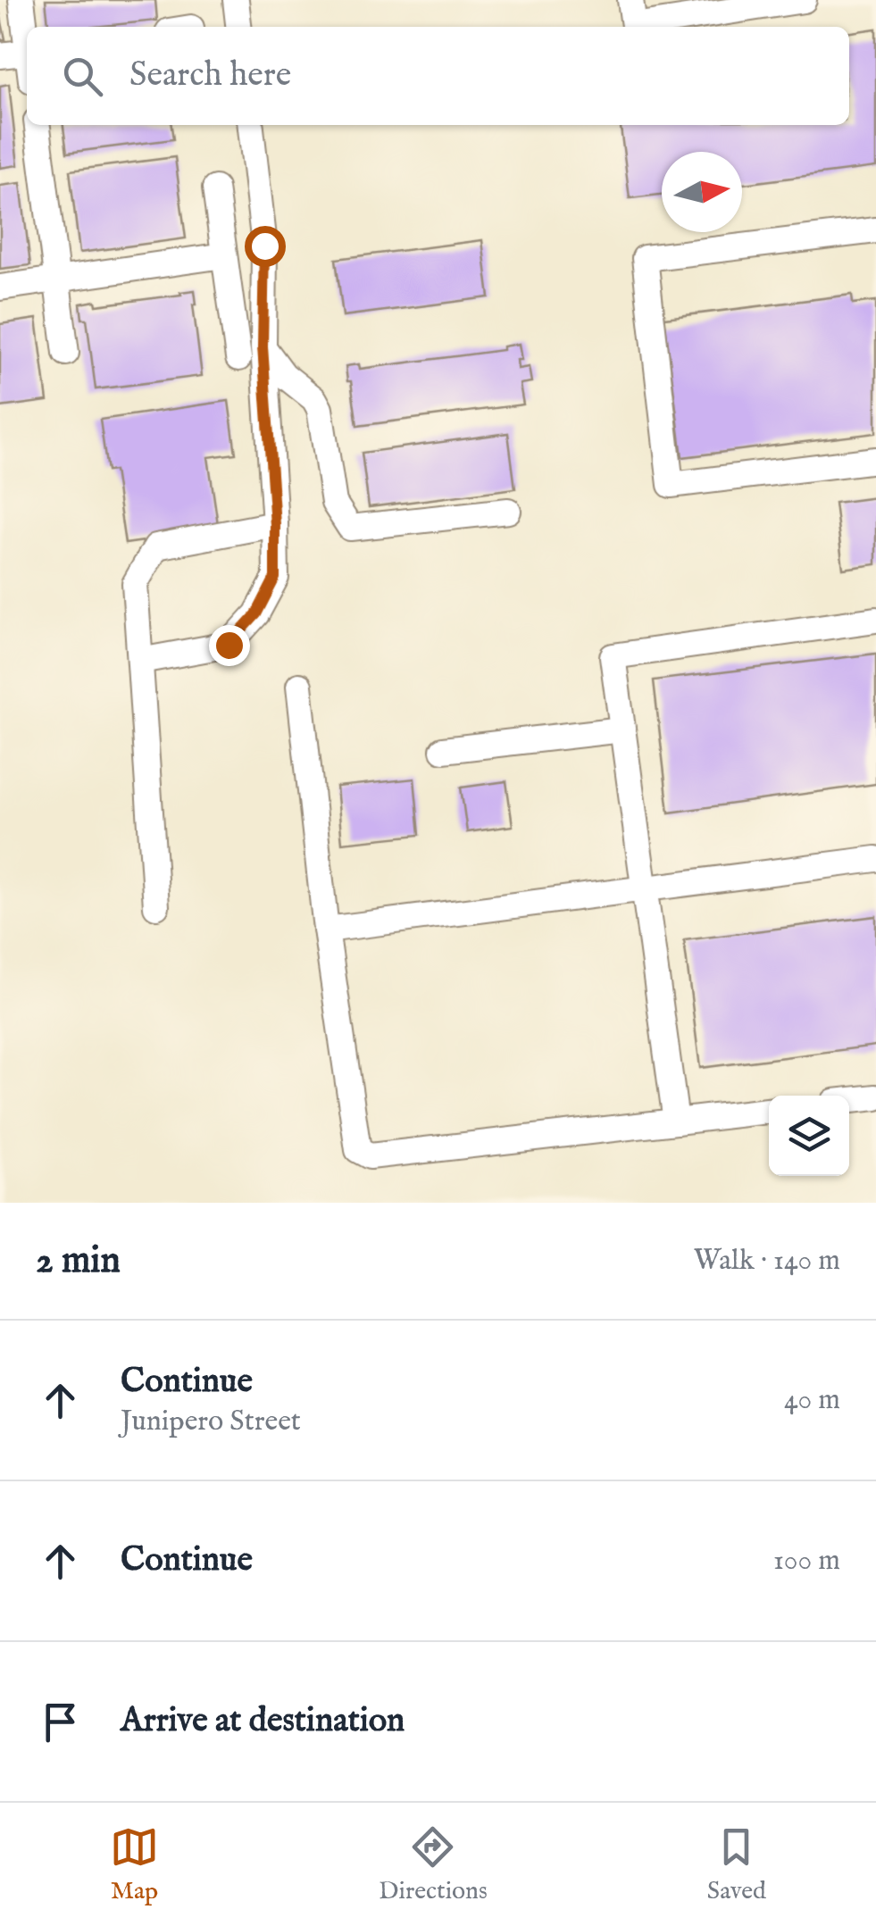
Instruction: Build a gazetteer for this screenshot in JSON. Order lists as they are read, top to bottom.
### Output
{
  "north": "right",
  "page": {
    "search": "Search here",
    "heading": ["2 min", "Walk · 140 m"],
    "list": [
      ["Continue", "Junipero Street", "40 m"],
      ["Continue", "100 m"],
      "Arrive at destination"
    ],
    "nav": ["Map", "Directions", "Saved"]
  }
}
